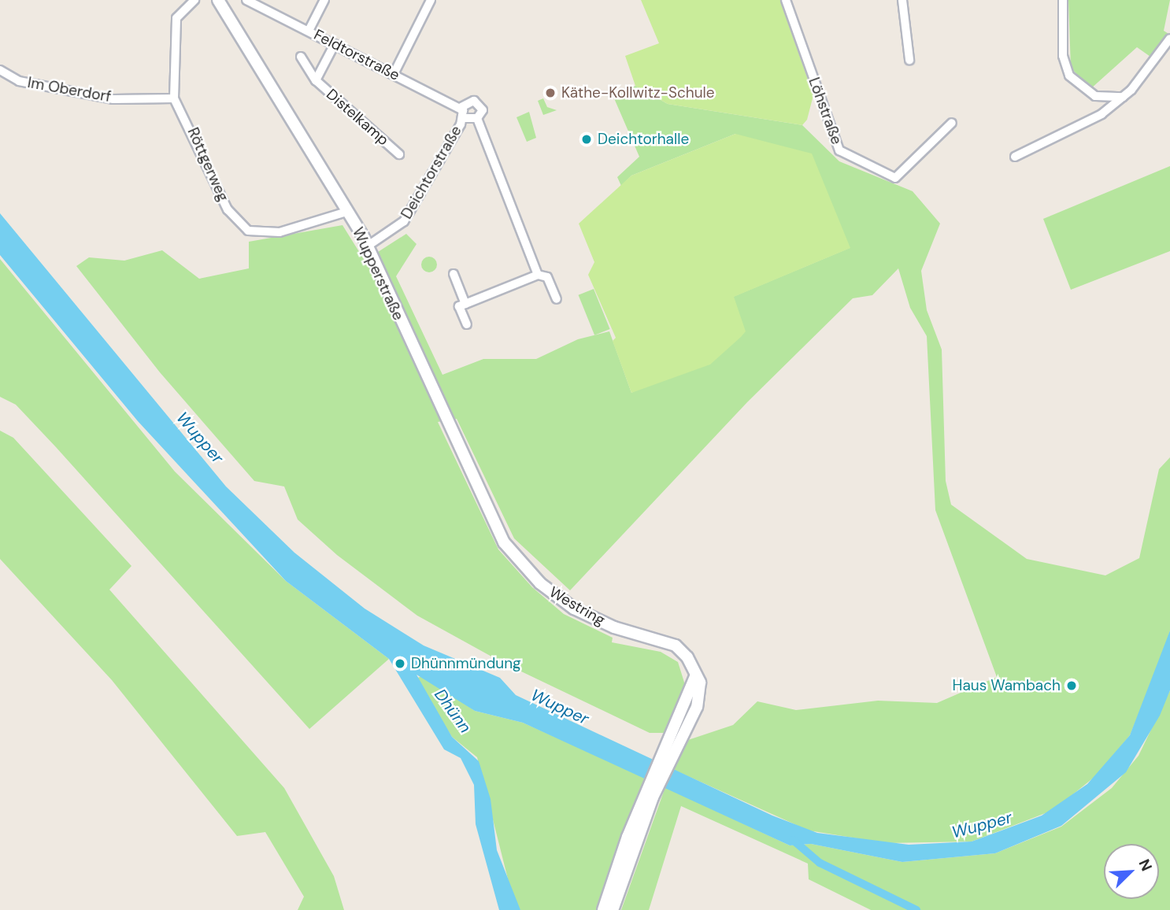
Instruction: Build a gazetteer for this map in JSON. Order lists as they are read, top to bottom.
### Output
{
  "streets": {
    "main road": ["Wupperstraße", "Westring"],
    "street": [
      "Feldtorstraße",
      "Im Oberdorf",
      "Löhstraße",
      "Distelkamp",
      "Röttgerweg",
      "Deichtorstraße"
    ]
  },
  "crossings": [
    ["Feldtorstraße", "Distelkamp"],
    ["Feldtorstraße", "Deichtorstraße"],
    ["Im Oberdorf", "Röttgerweg"],
    ["Röttgerweg", "Wupperstraße"],
    ["Deichtorstraße", "Wupperstraße"],
    ["Wupperstraße", "Westring"]
  ],
  "water": ["Wupper", "Dhünn"],
  "places": [
    "Käthe-Kollwitz-Schule",
    "Deichtorhalle",
    "Dhünnmündung",
    "Haus Wambach"
  ],
  "north": "top right"
}
